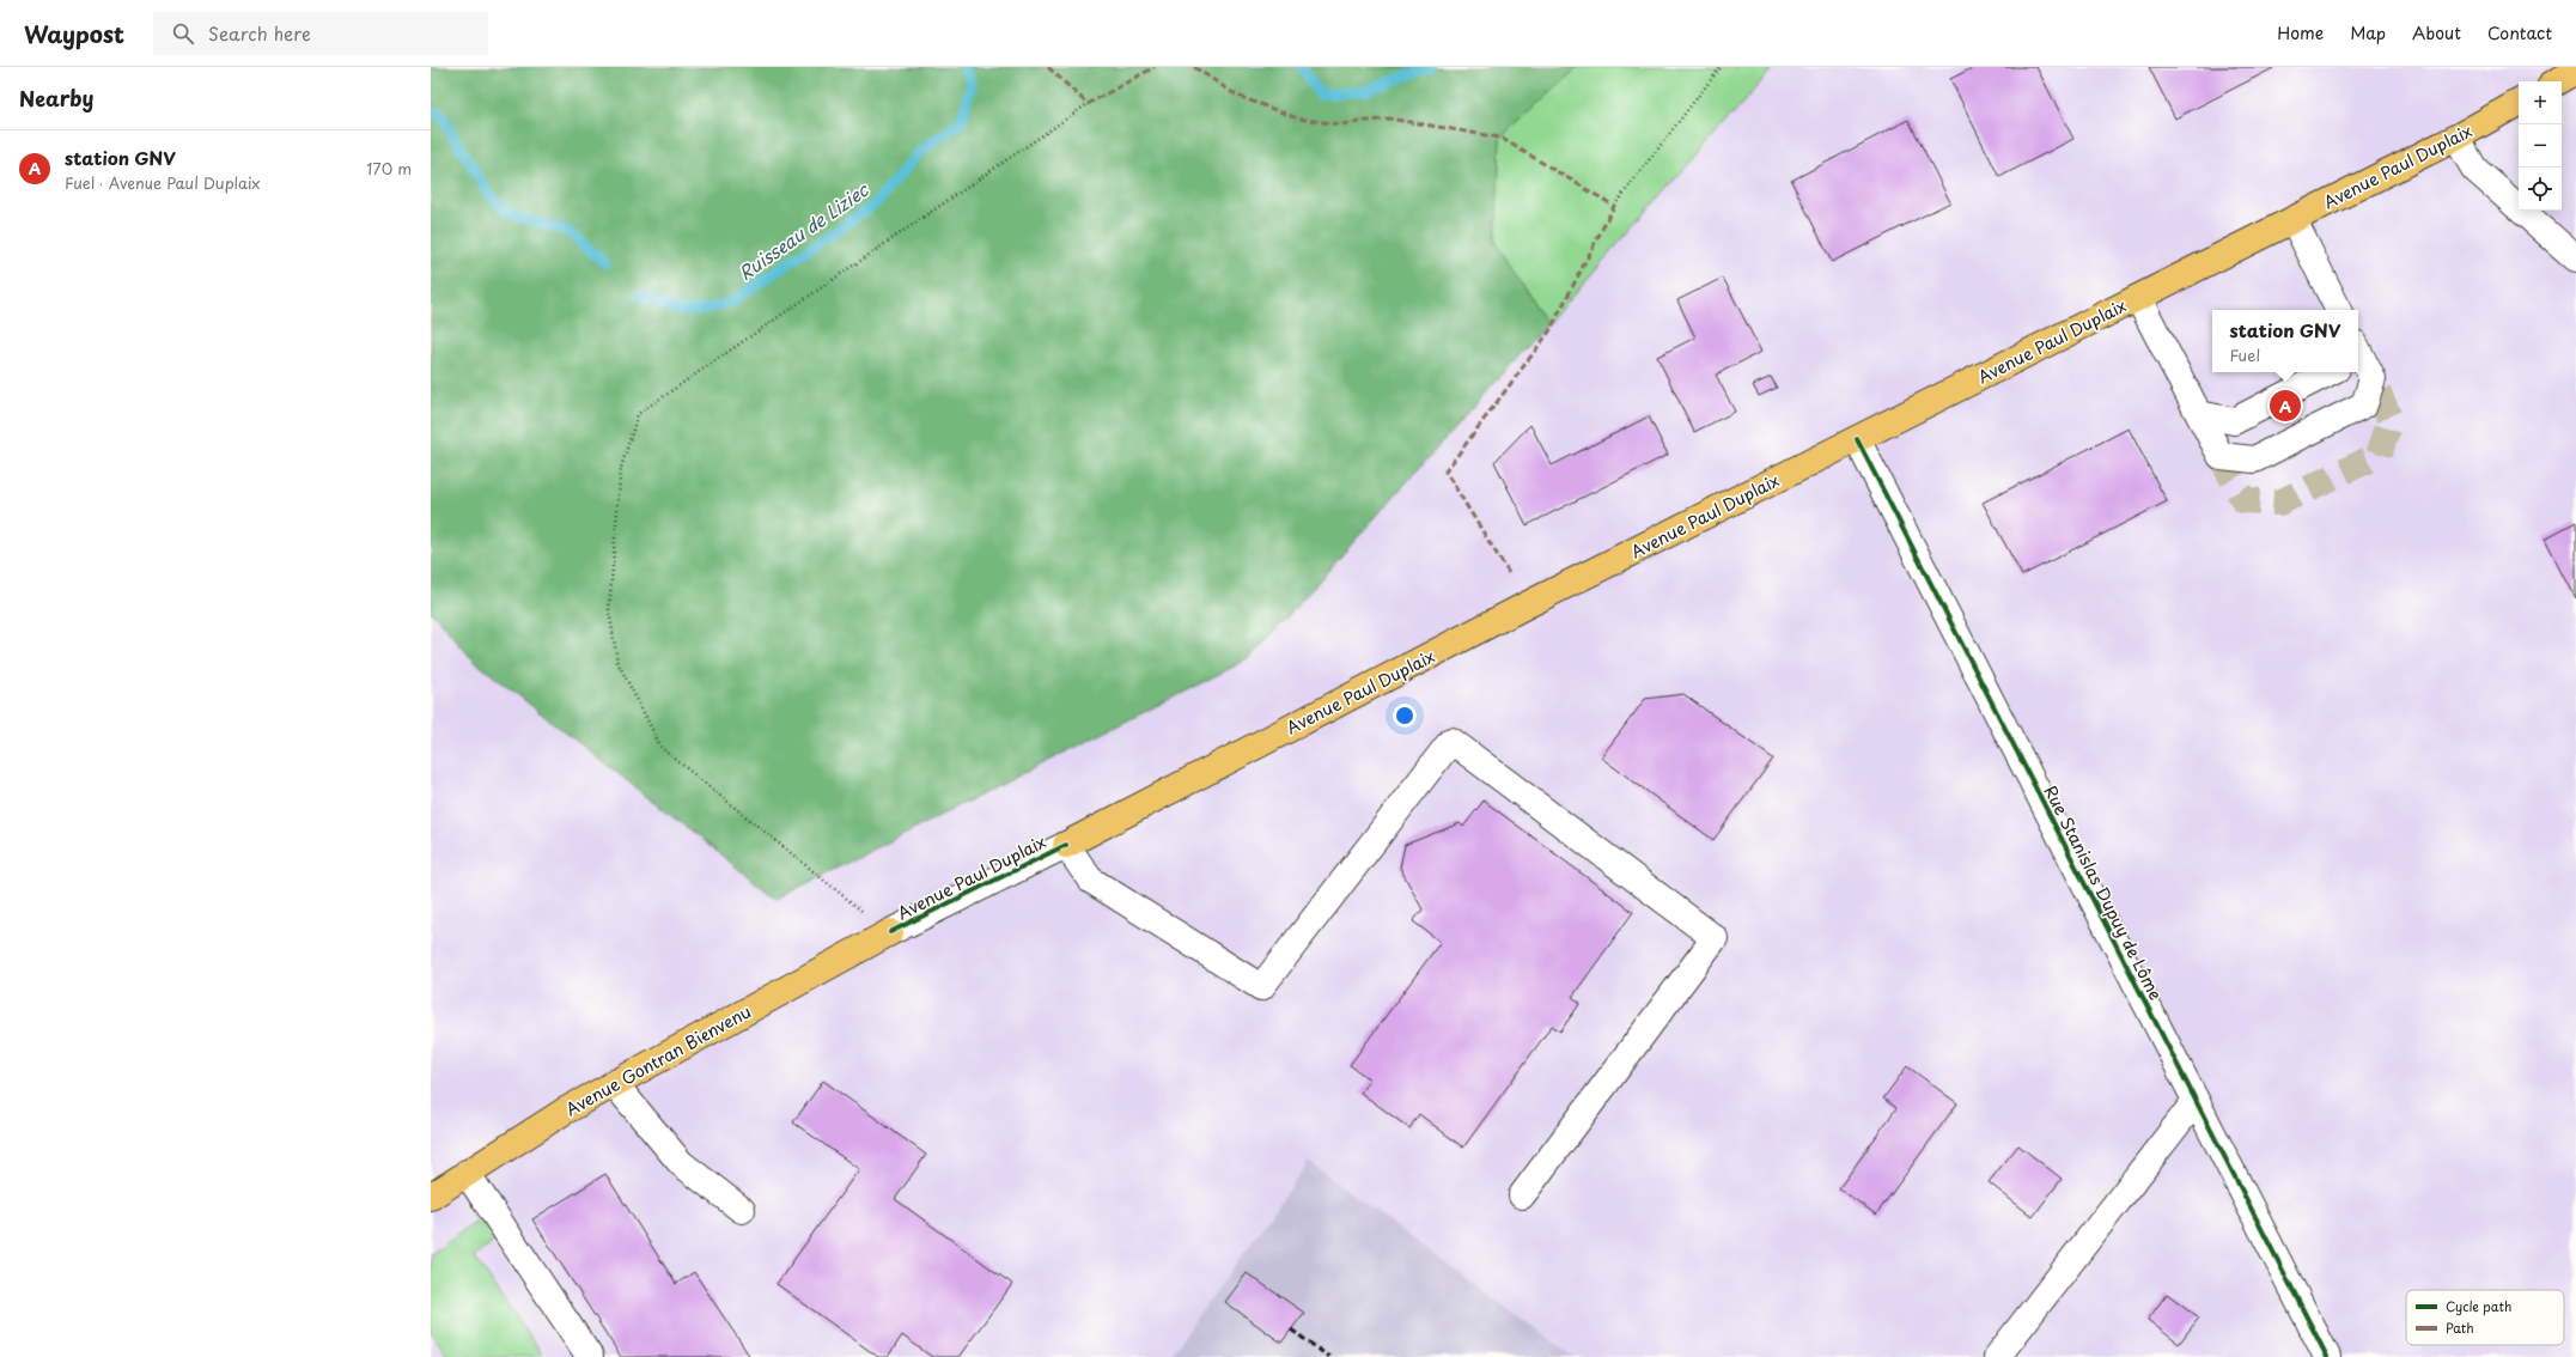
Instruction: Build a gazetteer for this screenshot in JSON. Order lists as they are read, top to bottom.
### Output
{
  "streets": {
    "main road": ["Avenue Paul Duplaix", "Avenue Gontran Bienvenu"],
    "street": ["Rue Stanislas Dupuy de Lôme"]
  },
  "crossings": [
    ["Avenue Paul Duplaix", "Rue Stanislas Dupuy de Lôme"],
    ["Avenue Paul Duplaix", "Avenue Gontran Bienvenu"]
  ],
  "water": ["Ruisseau de Liziec"],
  "legend": ["Cycle path", "Path"],
  "page": {
    "header": "Waypost",
    "search": "Search here",
    "nav": [
      "Home",
      "Map",
      "About",
      "Contact"
    ],
    "heading": "Nearby",
    "map_buttons": ["+", "−"],
    "list": [
      {
        "mark": "A",
        "name": "station GNV",
        "note": "Fuel · Avenue Paul Duplaix",
        "value": "170 m"
      }
    ],
    "popup": ["station GNV", "Fuel"],
    "pins": "A"
  }
}
